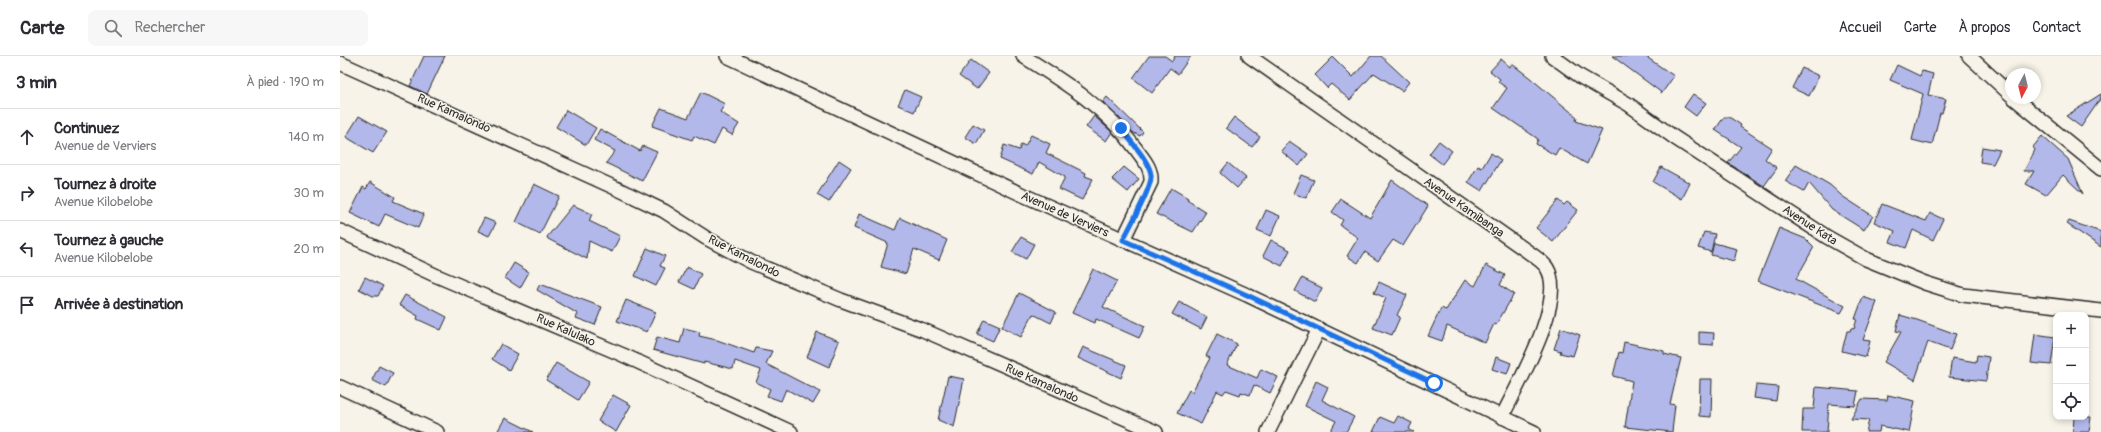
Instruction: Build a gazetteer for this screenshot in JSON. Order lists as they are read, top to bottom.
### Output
{
  "streets": {
    "street": [
      "Rue Kamalondo",
      "Avenue Kamibanga",
      "Avenue de Verviers",
      "Avenue Kata",
      "Rue Kalulako"
    ]
  },
  "crossings": [
    ["Avenue Kamibanga", "Avenue de Verviers"]
  ],
  "north": "bottom",
  "page": {
    "header": "Carte",
    "search": "Rechercher",
    "nav": [
      "Accueil",
      "Carte",
      "À propos",
      "Contact"
    ],
    "heading": ["3 min", "À pied · 190 m"],
    "list": [
      ["Continuez", "Avenue de Verviers", "140 m"],
      ["Tournez à droite", "Avenue Kilobelobe", "30 m"],
      ["Tournez à gauche", "Avenue Kilobelobe", "20 m"],
      "Arrivée à destination"
    ],
    "map_buttons": ["+", "−"]
  }
}
